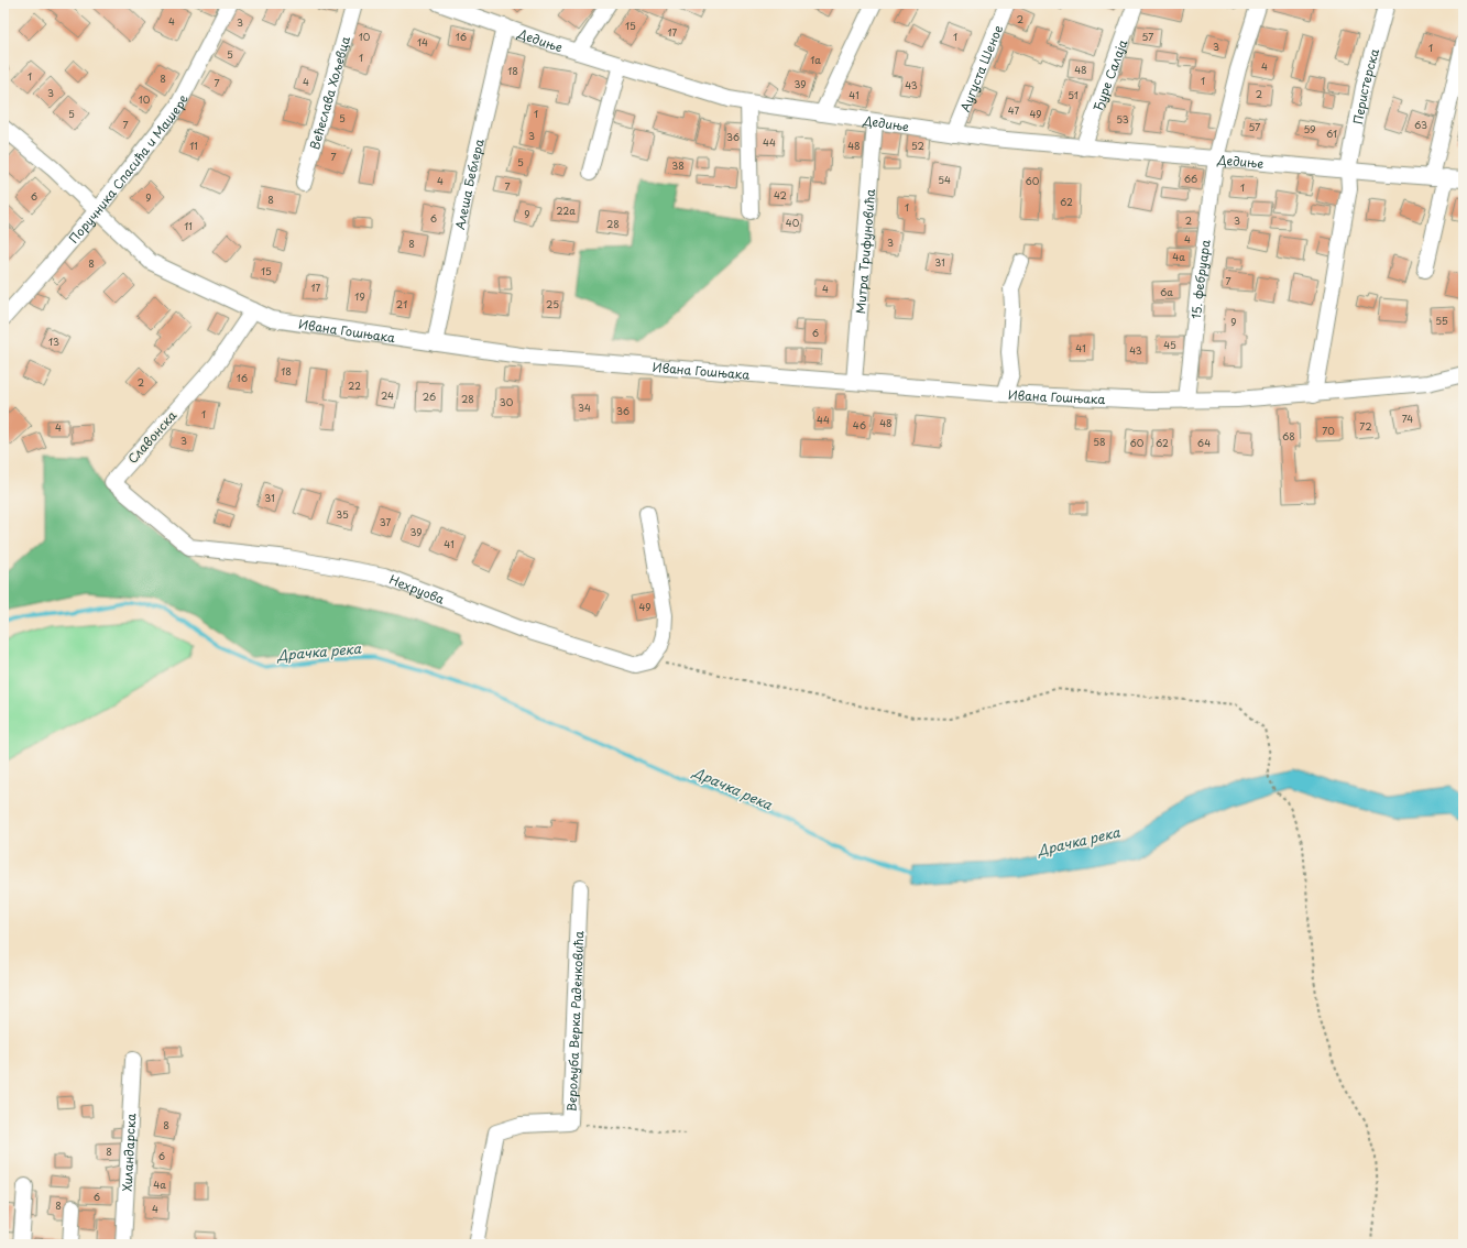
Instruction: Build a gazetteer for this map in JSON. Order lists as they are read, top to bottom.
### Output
{
  "streets": {
    "street": [
      "Дедиње",
      "Аугуста Шеное",
      "Ђуре Салаја",
      "Перистерска",
      "Већеслава Хољевца",
      "Поручника Спасића и Машере",
      "Алеша Беблера",
      "Митра Трифуновића",
      "15. фебруара",
      "Ивана Гошњака",
      "Славонска",
      "Нехруова",
      "Верољуба Верка Раденковића",
      "Хиландарска"
    ]
  },
  "crossings": [
    ["Дедиње", "Аугуста Шеное"],
    ["Дедиње", "Ђуре Салаја"],
    ["Дедиње", "Перистерска"],
    ["Дедиње", "Алеша Беблера"],
    ["Дедиње", "Митра Трифуновића"],
    ["Дедиње", "15. фебруара"],
    ["Поручника Спасића и Машере", "Ивана Гошњака"],
    ["Алеша Беблера", "Ивана Гошњака"],
    ["Митра Трифуновића", "Ивана Гошњака"],
    ["15. фебруара", "Ивана Гошњака"],
    ["Ивана Гошњака", "Славонска"],
    ["Славонска", "Нехруова"]
  ],
  "water": ["Драчка река"],
  "house_numbers": [
    "2",
    "4",
    "3",
    "15",
    "17",
    "10",
    "16",
    "1",
    "57",
    "14",
    "3",
    "1",
    "5",
    "1",
    "1a",
    "4",
    "48",
    "18",
    "1",
    "8",
    "1",
    "4",
    "7",
    "39",
    "43",
    "3",
    "2",
    "41",
    "51",
    "10",
    "47",
    "5",
    "1",
    "49",
    "5",
    "53",
    "7",
    "63",
    "57",
    "59",
    "61",
    "3",
    "36",
    "44",
    "11",
    "48",
    "52",
    "7",
    "5",
    "38",
    "66",
    "54",
    "4",
    "60",
    "7",
    "1",
    "42",
    "6",
    "9",
    "8",
    "62",
    "1",
    "22a",
    "9",
    "6",
    "2",
    "3",
    "40",
    "28",
    "11",
    "4",
    "3",
    "8",
    "4a",
    "31",
    "8",
    "15",
    "7",
    "17",
    "4",
    "6a",
    "19",
    "21",
    "25",
    "55",
    "9",
    "6",
    "13",
    "45",
    "41",
    "43",
    "18",
    "16",
    "2",
    "22",
    "24",
    "26",
    "28",
    "30",
    "34",
    "36",
    "1",
    "74",
    "44",
    "48",
    "46",
    "72",
    "4",
    "70",
    "68",
    "3",
    "58",
    "60",
    "62",
    "64",
    "31",
    "35",
    "37",
    "39",
    "41",
    "49",
    "8",
    "8",
    "6",
    "4a",
    "6",
    "8",
    "4"
  ]
}
